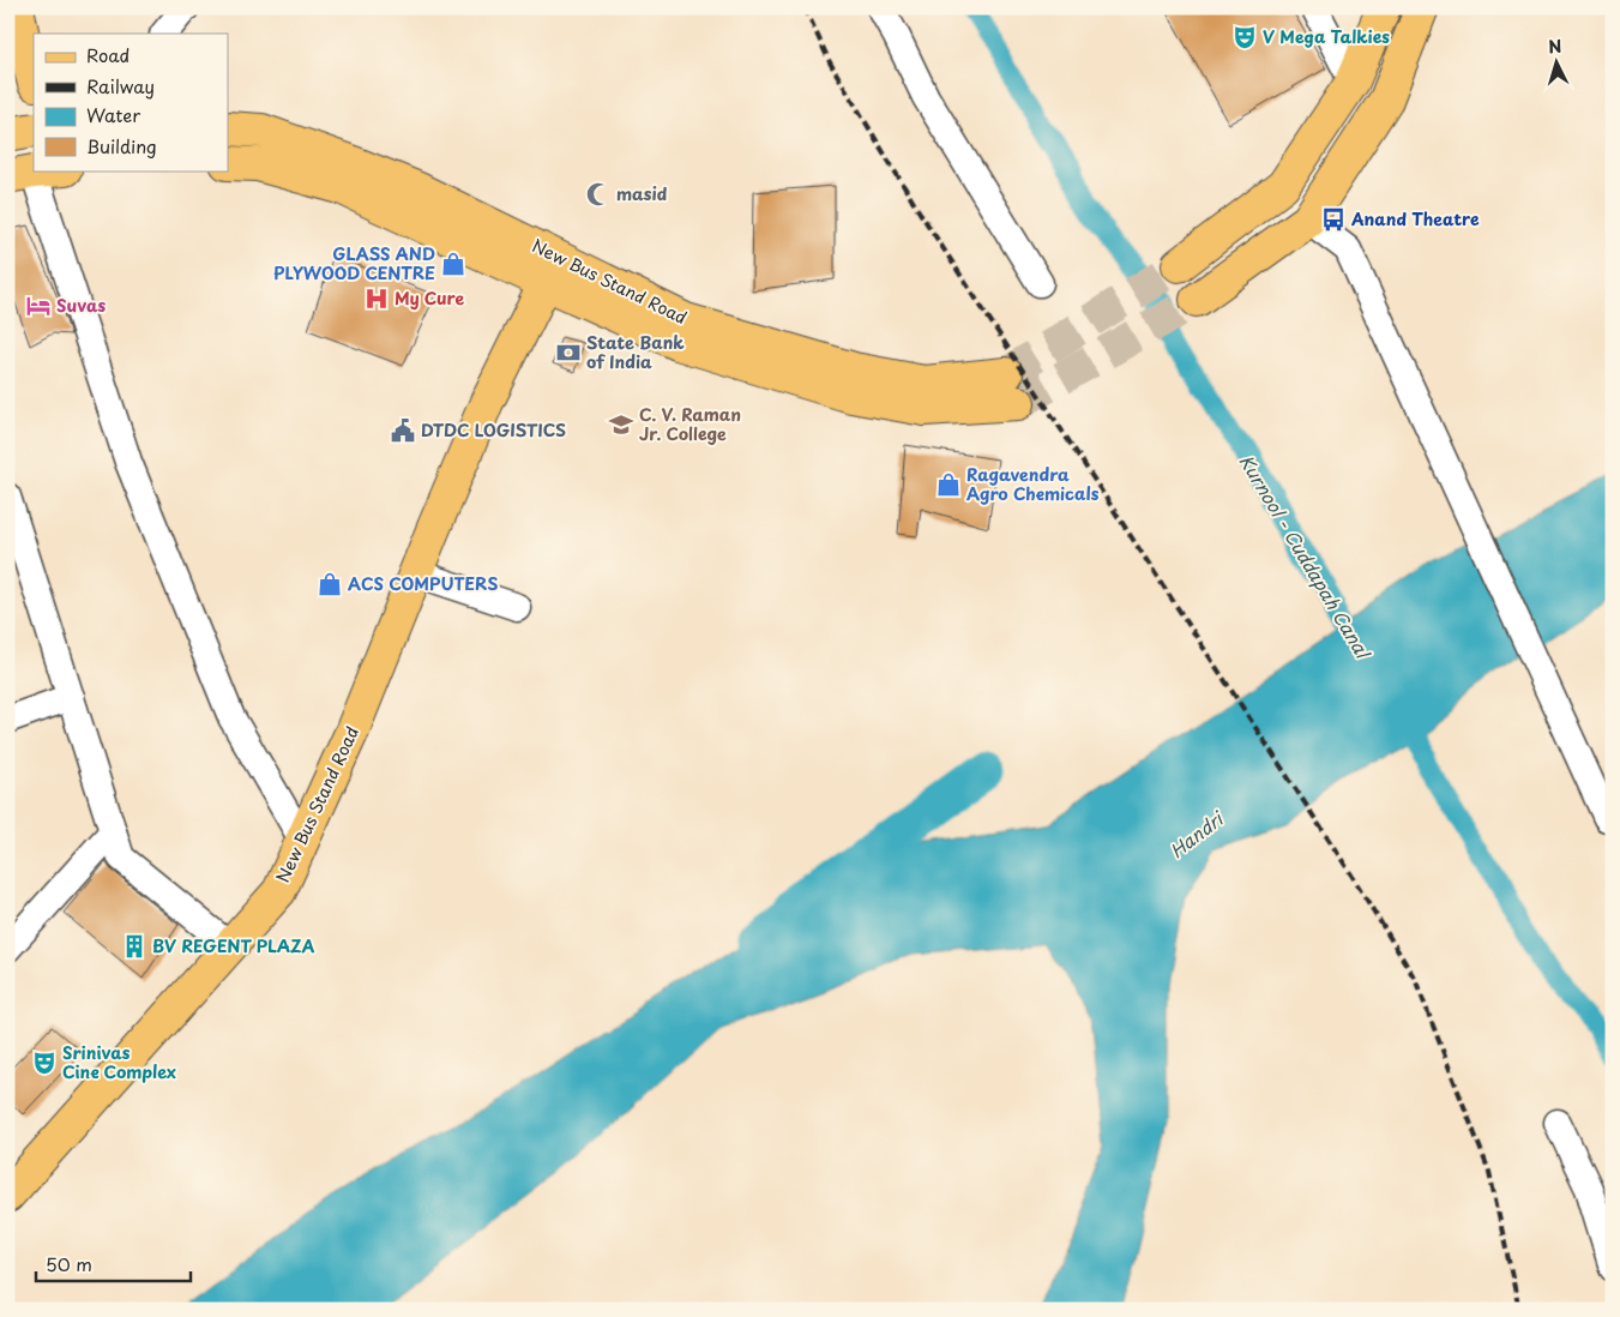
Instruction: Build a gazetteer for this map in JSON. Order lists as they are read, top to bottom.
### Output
{
  "streets": {
    "main road": ["New Bus Stand Road"]
  },
  "water": ["Kurnool - Cuddapah Canal", "Handri"],
  "places": {
    "theatre": ["V Mega Talkies", "Srinivas Cine Complex"],
    "mosque": ["masid"],
    "bus stop": ["Anand Theatre"],
    "shop": ["GLASS AND PLYWOOD CENTRE", "Ragavendra Agro Chemicals", "ACS COMPUTERS"],
    "hospital": ["My Cure"],
    "hotel": ["Suvas"],
    "bank": ["State Bank of India"],
    "school or university": ["C. V. Raman Jr. College"],
    "public building": ["DTDC LOGISTICS"],
    "building": ["BV REGENT PLAZA"]
  },
  "legend": [
    "Road",
    "Railway",
    "Water",
    "Building"
  ],
  "scale_bar": "50 m",
  "north": "top"
}
